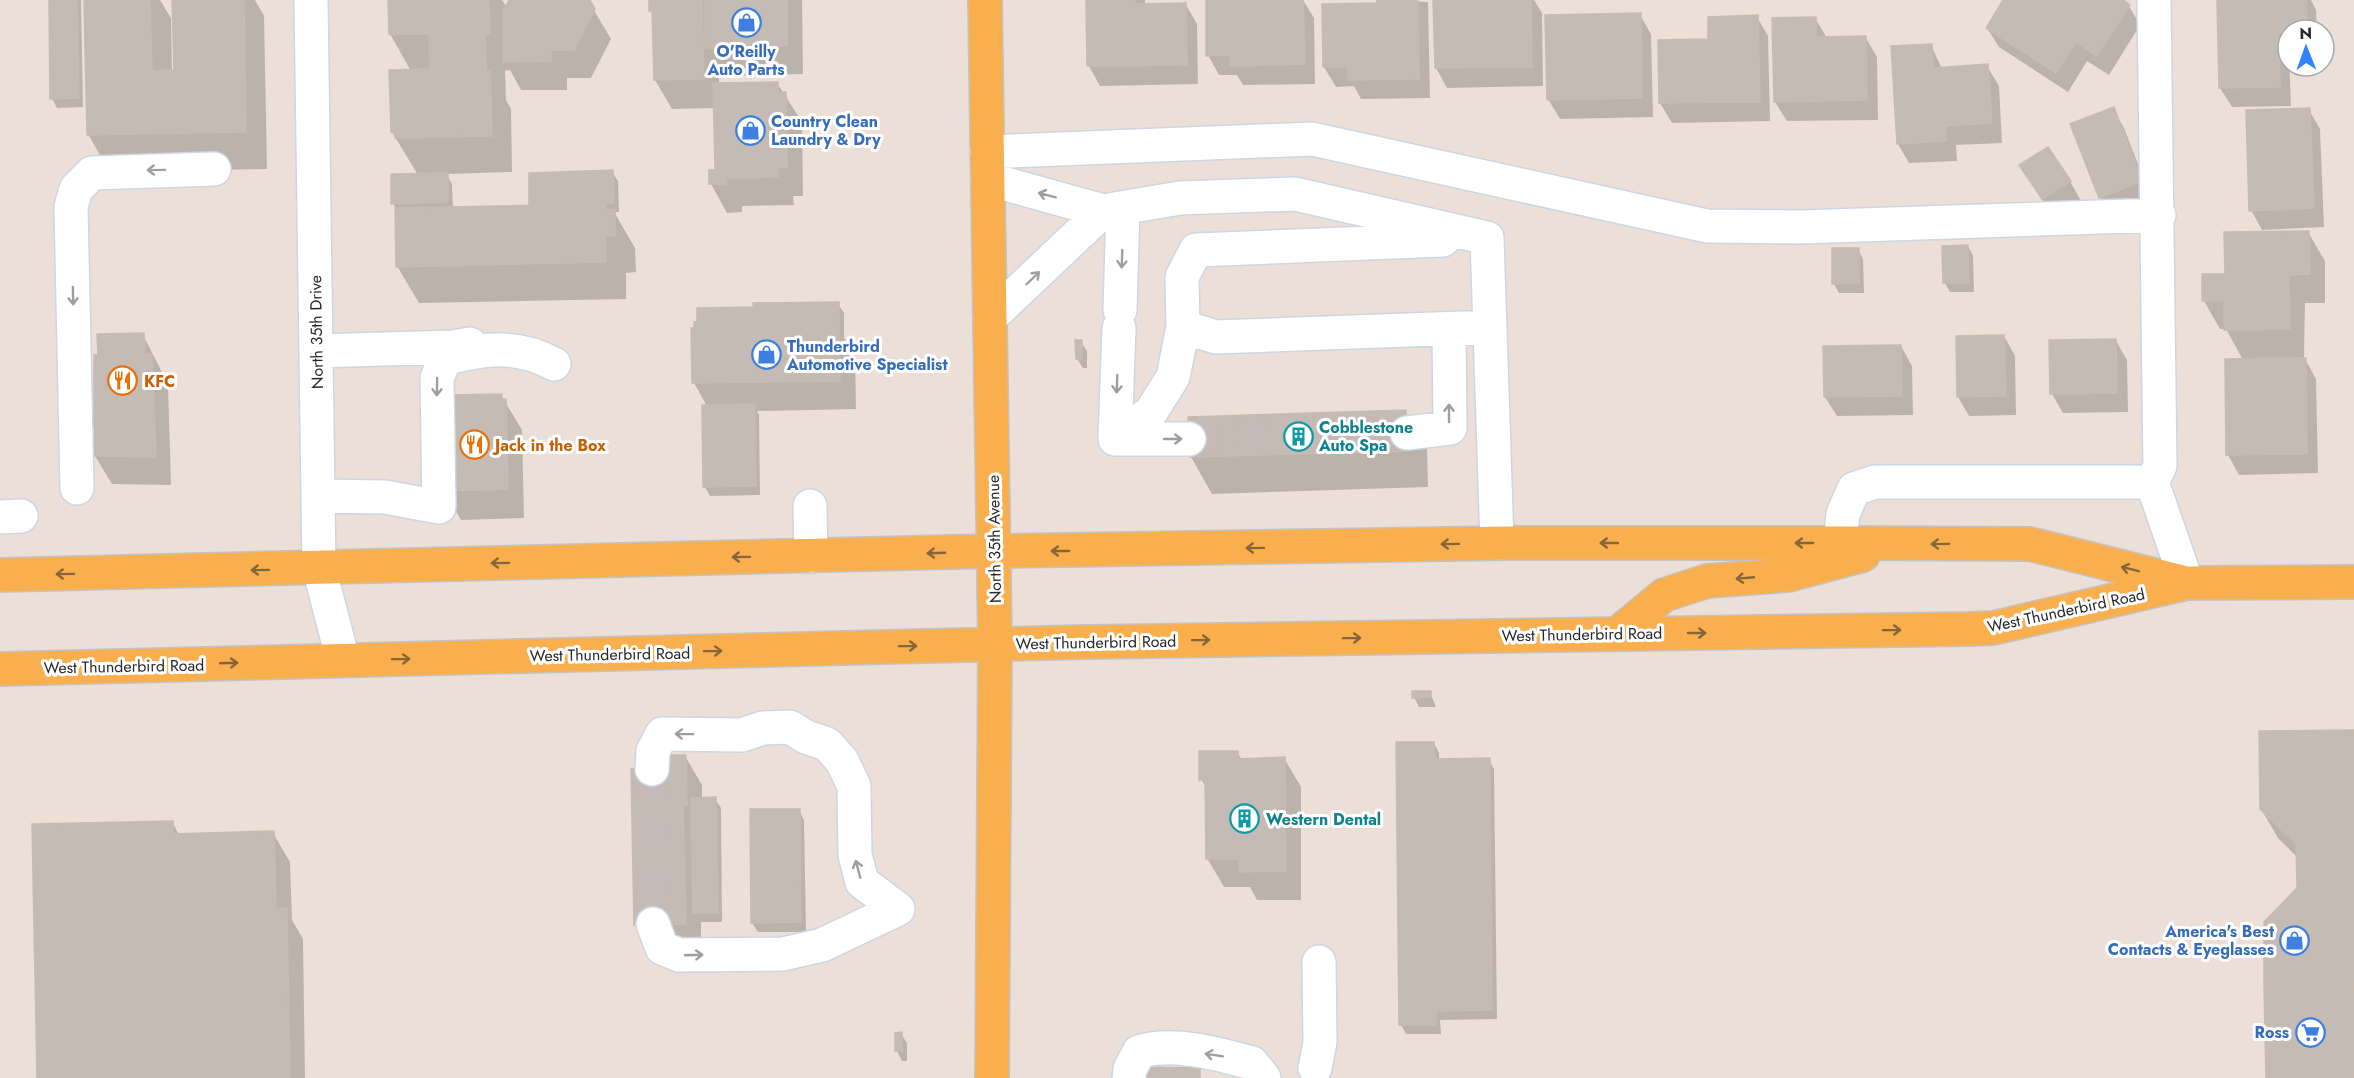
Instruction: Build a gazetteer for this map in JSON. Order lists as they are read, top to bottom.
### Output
{
  "streets": {
    "main road": ["North 35th Avenue", "West Thunderbird Road"],
    "street": ["North 35th Drive"]
  },
  "crossings": [
    ["North 35th Drive", "West Thunderbird Road"],
    ["North 35th Avenue", "West Thunderbird Road"]
  ],
  "places": {
    "shop": [
      "O'Reilly Auto Parts",
      "Country Clean Laundry & Dry",
      "Thunderbird Automotive Specialist",
      "America's Best Contacts & Eyeglasses"
    ],
    "restaurant": ["KFC", "Jack in the Box"],
    "building": ["Cobblestone Auto Spa", "Western Dental"],
    "supermarket": ["Ross"]
  },
  "north": "top"
}
